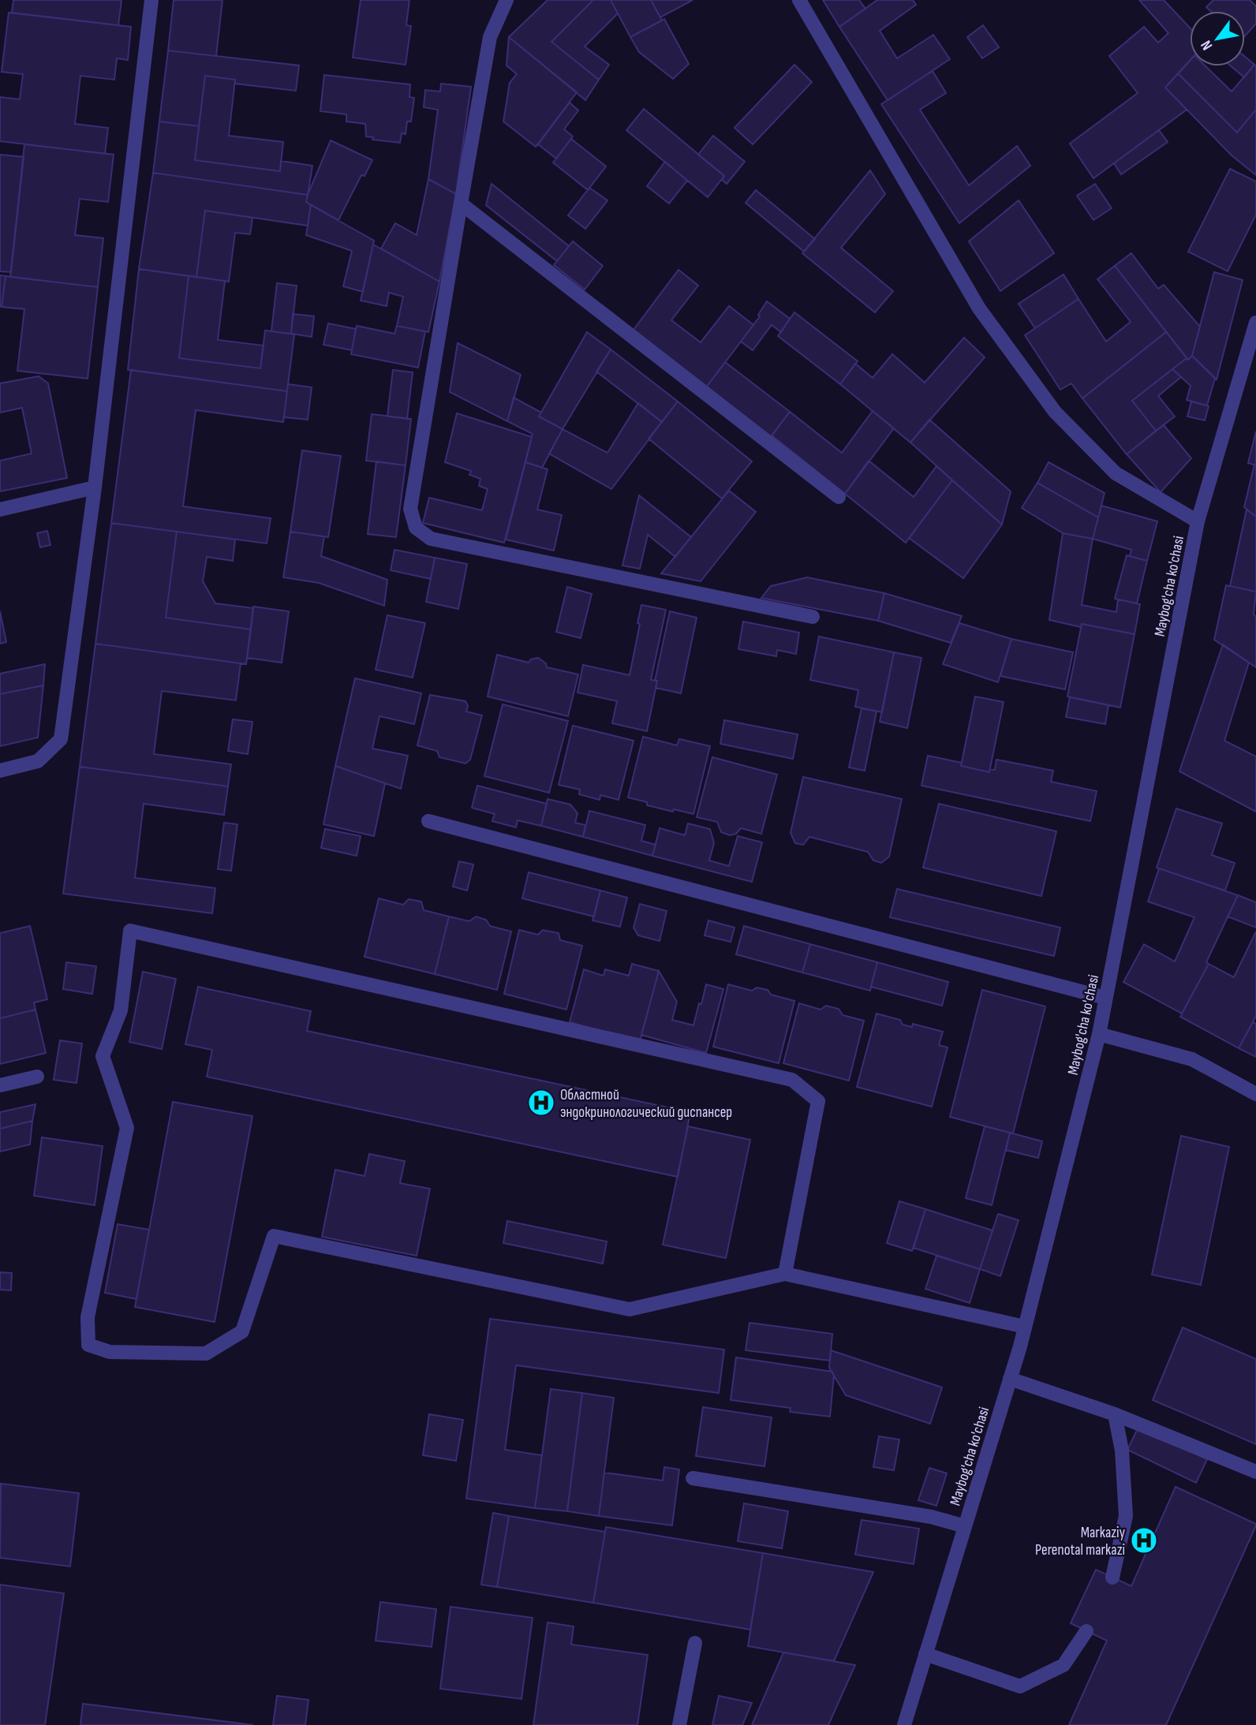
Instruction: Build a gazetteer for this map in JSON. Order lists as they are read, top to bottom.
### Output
{
  "streets": {
    "street": ["Maybog'cha ko'chasi"]
  },
  "places": {
    "hospital": ["Областной эндокринологический диспансер", "Markaziy Perenotal markazi"]
  },
  "north": "bottom left"
}
